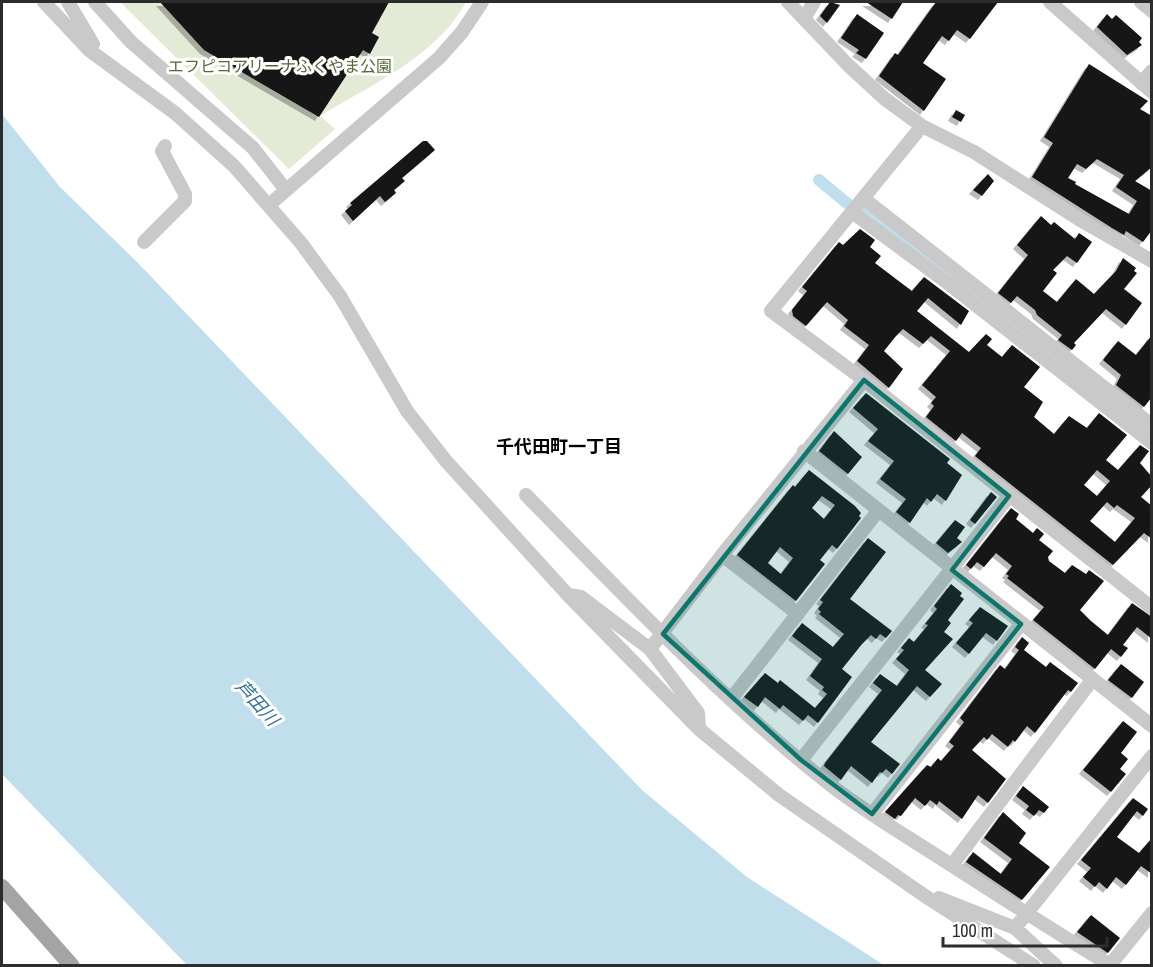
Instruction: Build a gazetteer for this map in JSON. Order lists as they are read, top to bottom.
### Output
{
  "districts": ["千代田町一丁目"],
  "water": ["芦田川"],
  "parks": ["エフピコアリーナふくやま公園"],
  "scale_bar": "100 m"
}
